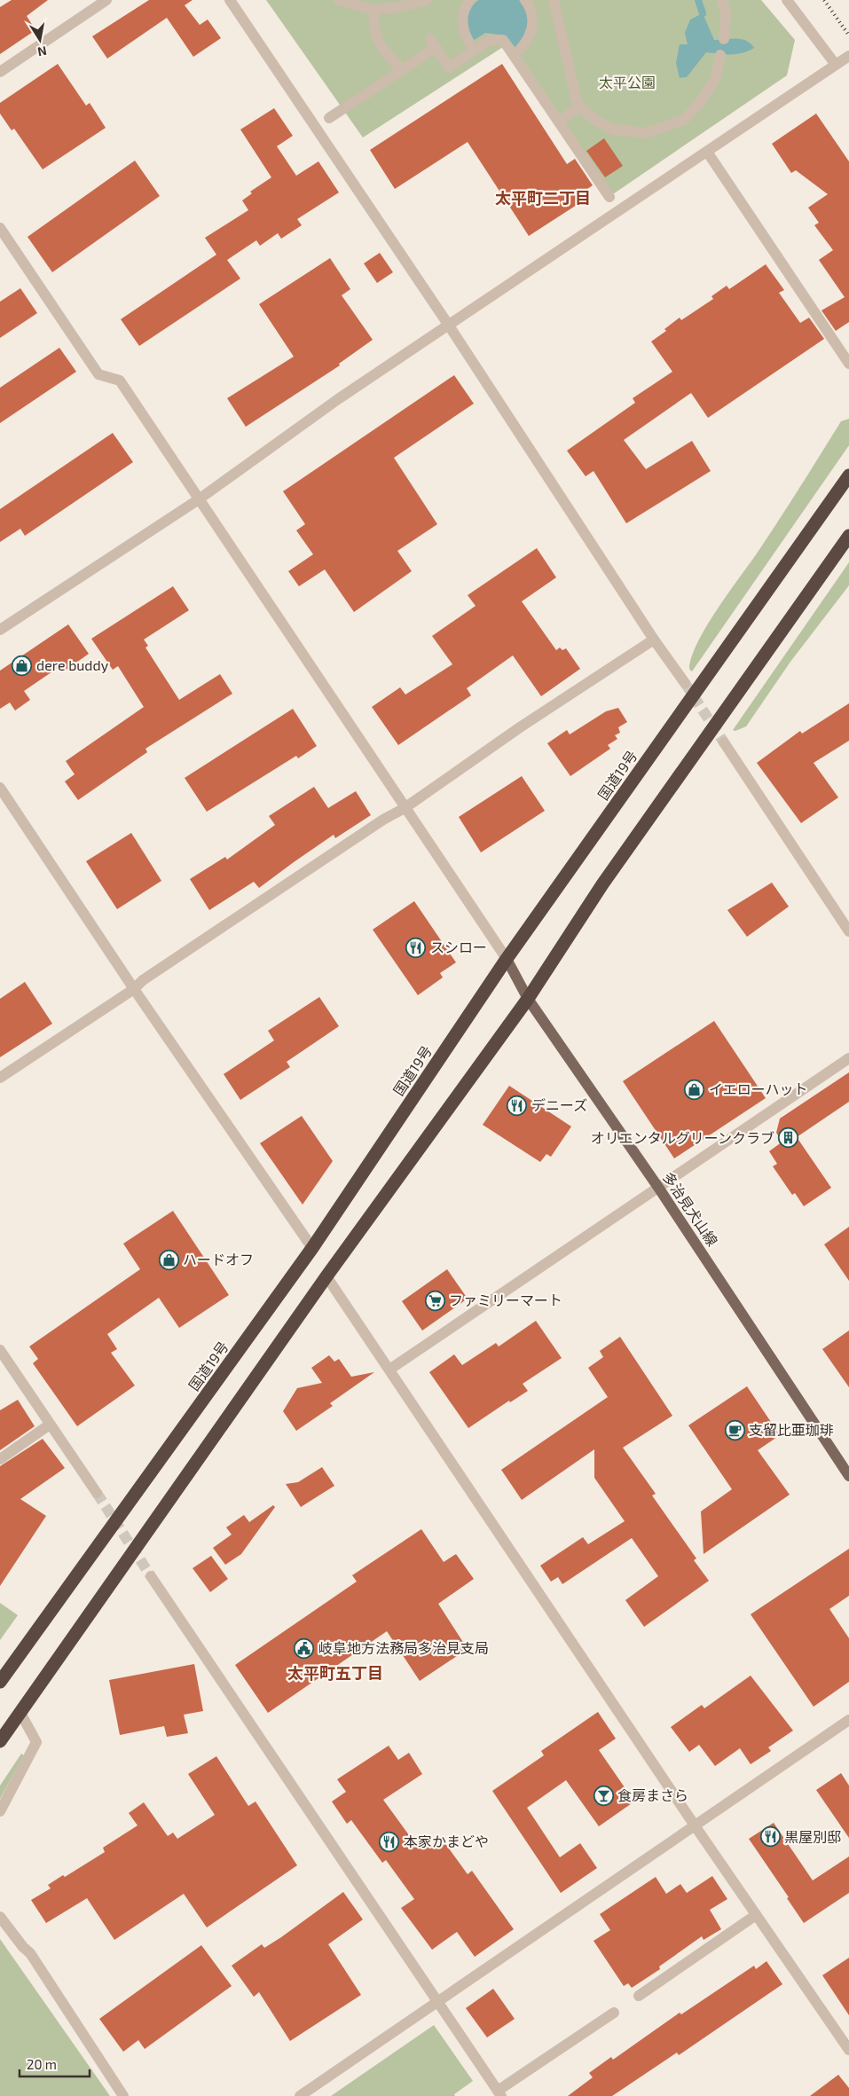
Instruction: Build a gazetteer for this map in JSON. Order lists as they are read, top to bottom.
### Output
{
  "streets": {
    "highway": ["国道19号"],
    "main road": ["多治見犬山線"]
  },
  "crossings": [
    ["国道19号", "多治見犬山線"]
  ],
  "districts": ["太平町二丁目", "太平町五丁目"],
  "parks": ["太平公園"],
  "places": {
    "shop": ["dere buddy", "イエローハット", "ハードオフ"],
    "restaurant": [
      "スシロー",
      "デニーズ",
      "黒屋別邸",
      "本家かまどや"
    ],
    "building": ["オリエンタルグリーンクラブ"],
    "supermarket": ["ファミリーマート"],
    "cafe": ["支留比亜珈琲"],
    "public building": ["岐阜地方法務局多治見支局"],
    "bar": ["食房まさら"]
  },
  "scale_bar": "20 m",
  "north": "bottom"
}
